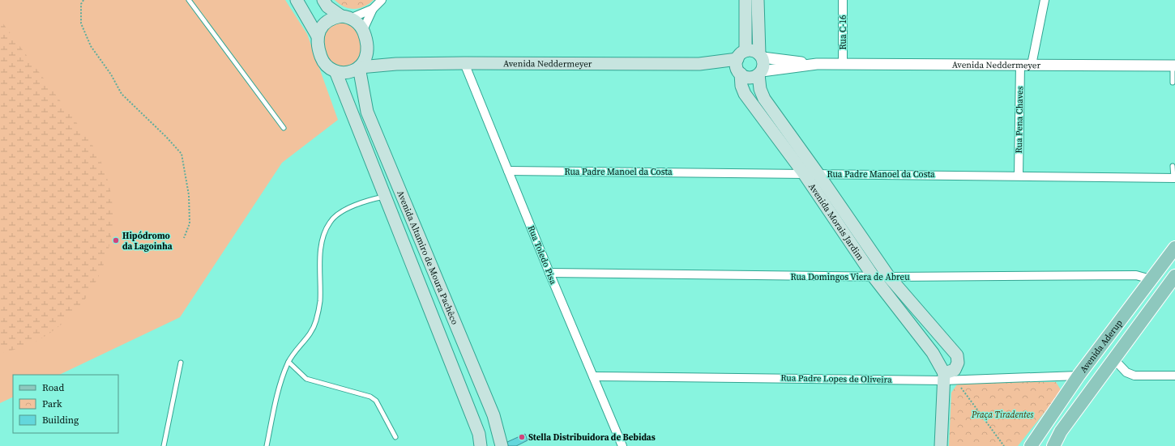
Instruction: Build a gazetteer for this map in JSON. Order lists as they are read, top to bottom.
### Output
{
  "streets": {
    "main road": [
      "Avenida Neddermeyer",
      "Avenida Morais Jardim",
      "Avenida Altamiro de Moura Pachêco",
      "Avenida Aderup"
    ],
    "street": [
      "Rua C-16",
      "Rua Pena Chaves",
      "Rua Padre Manoel da Costa",
      "Rua Toledo Pisa",
      "Rua Domingos Viera de Abreu",
      "Rua Padre Lopes de Oliveira"
    ]
  },
  "crossings": [
    ["Rua C-16", "Avenida Neddermeyer"],
    ["Avenida Neddermeyer", "Rua Pena Chaves"],
    ["Avenida Neddermeyer", "Avenida Morais Jardim"],
    ["Avenida Neddermeyer", "Rua Toledo Pisa"],
    ["Avenida Neddermeyer", "Avenida Altamiro de Moura Pachêco"],
    ["Rua Pena Chaves", "Rua Padre Manoel da Costa"],
    ["Rua Padre Manoel da Costa", "Avenida Morais Jardim"],
    ["Rua Padre Manoel da Costa", "Rua Toledo Pisa"],
    ["Avenida Morais Jardim", "Rua Domingos Viera de Abreu"],
    ["Avenida Morais Jardim", "Rua Padre Lopes de Oliveira"],
    ["Rua Toledo Pisa", "Rua Domingos Viera de Abreu"],
    ["Rua Toledo Pisa", "Rua Padre Lopes de Oliveira"],
    ["Rua Domingos Viera de Abreu", "Avenida Aderup"],
    ["Avenida Aderup", "Rua Padre Lopes de Oliveira"]
  ],
  "parks": ["Praça Tiradentes"],
  "places": ["Hipódromo da Lagoinha", "Stella Distribuidora de Bebidas"],
  "legend": ["Road", "Park", "Building"]
}
